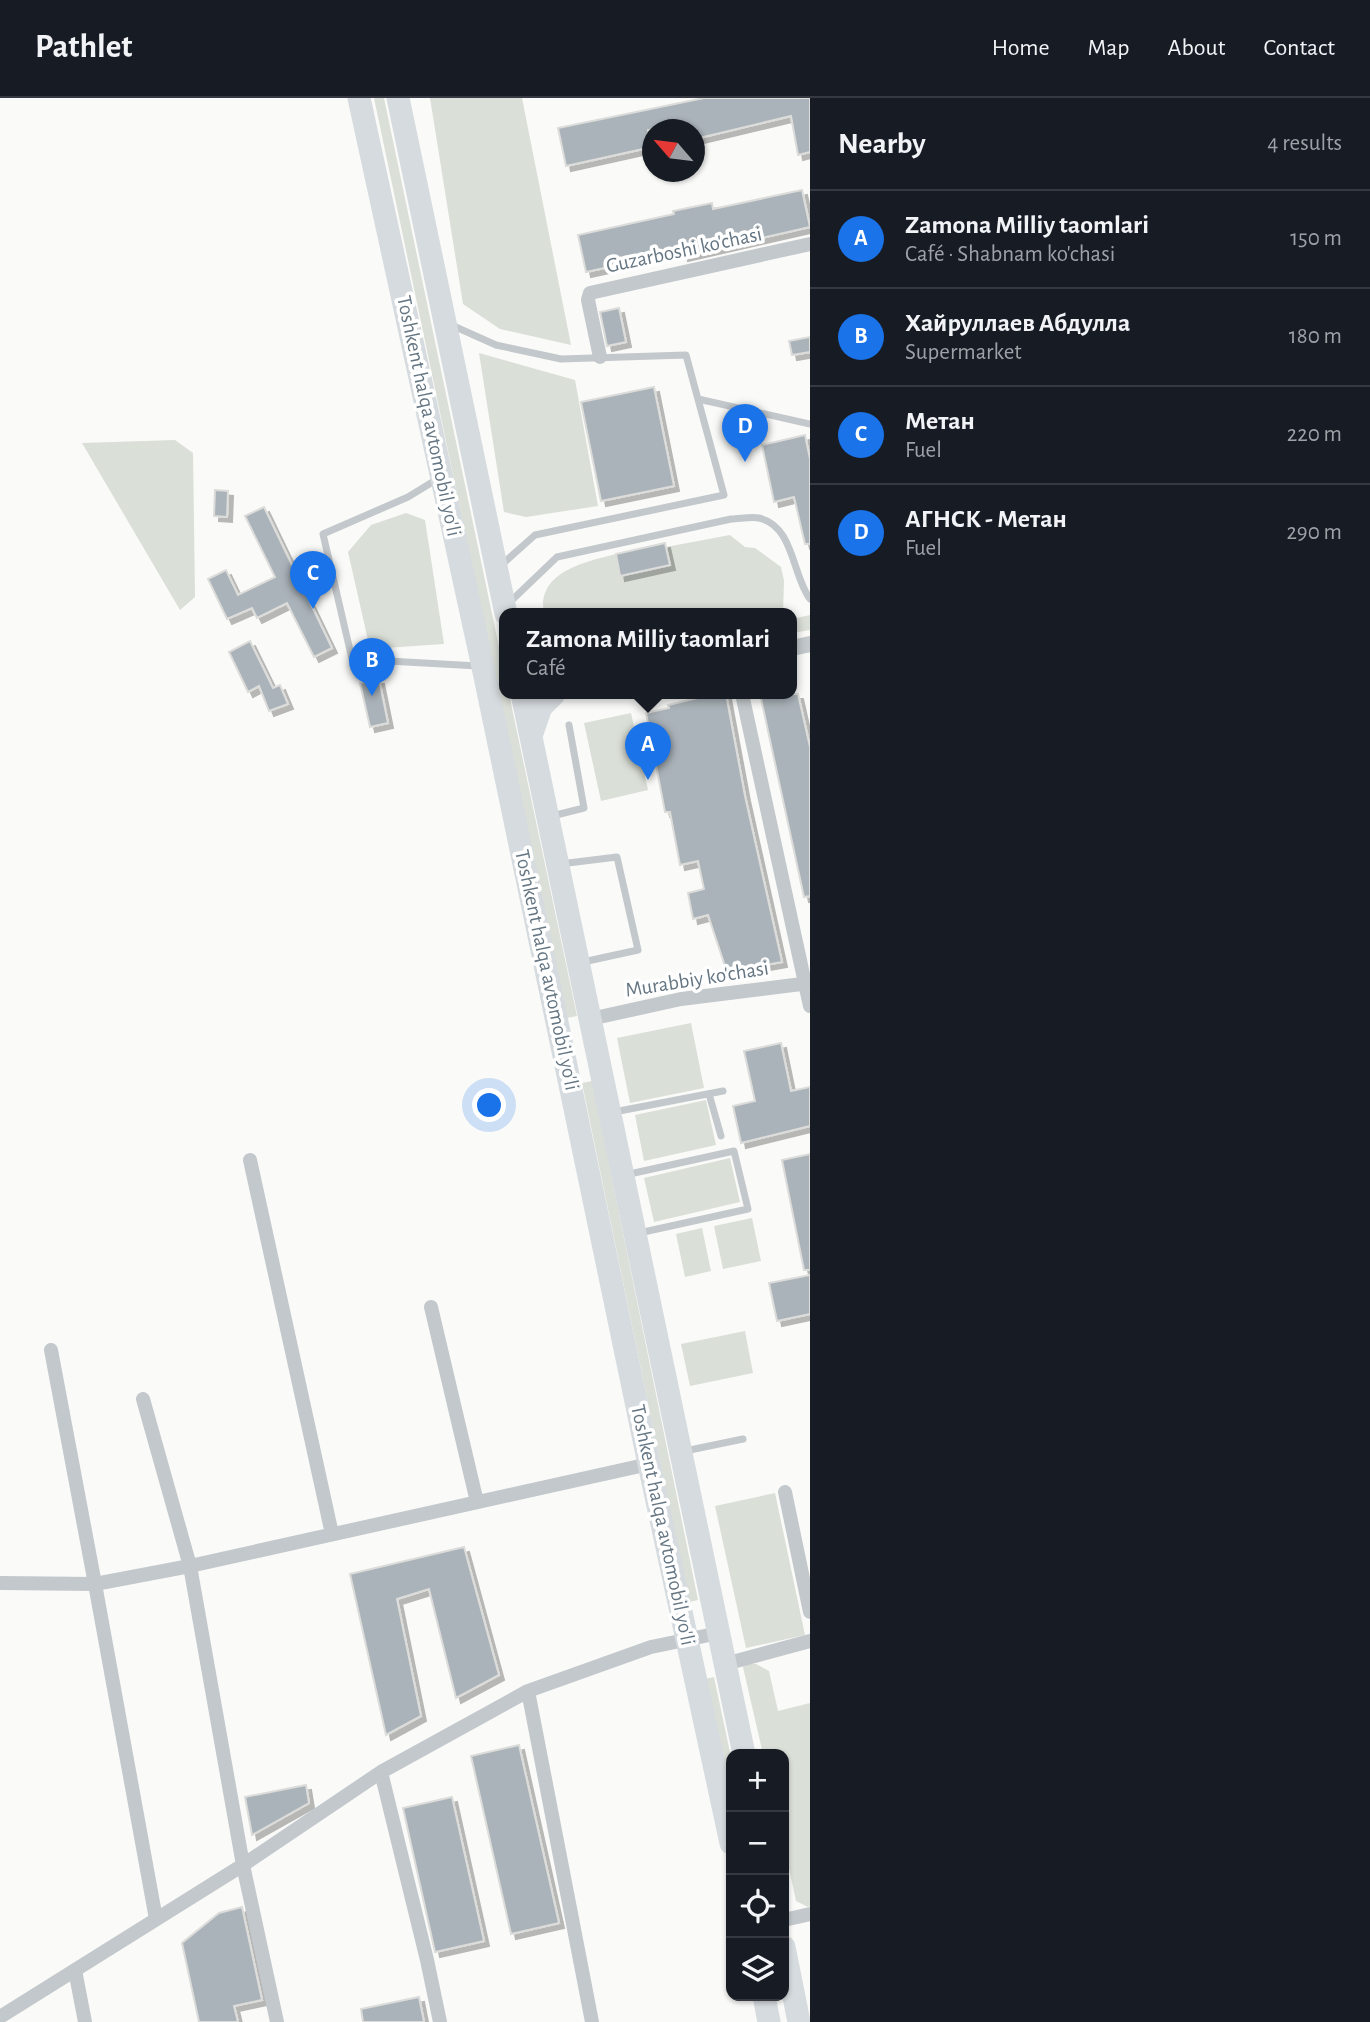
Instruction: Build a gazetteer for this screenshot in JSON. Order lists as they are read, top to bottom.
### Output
{
  "streets": {
    "highway": ["Toshkent halqa avtomobil yo'li"],
    "street": ["Guzarboshi ko'chasi", "Murabbiy ko'chasi"]
  },
  "crossings": [
    ["Toshkent halqa avtomobil yo'li", "Murabbiy ko'chasi"]
  ],
  "north": "top left",
  "page": {
    "header": "Pathlet",
    "nav": [
      "Home",
      "Map",
      "About",
      "Contact"
    ],
    "heading": ["Nearby", "4 results"],
    "list": [
      {
        "mark": "A",
        "name": "Zamona Milliy taomlari",
        "note": "Café · Shabnam ko'chasi",
        "value": "150 m"
      },
      {
        "mark": "B",
        "name": "Хайруллаев Абдулла",
        "note": "Supermarket",
        "value": "180 m"
      },
      {
        "mark": "C",
        "name": "Метан",
        "note": "Fuel",
        "value": "220 m"
      },
      {
        "mark": "D",
        "name": "АГНСК - Метан",
        "note": "Fuel",
        "value": "290 m"
      }
    ],
    "pins": [
      "D",
      "C",
      "B",
      "A"
    ],
    "popup": ["Zamona Milliy taomlari", "Café"],
    "map_buttons": ["+", "−"]
  }
}
